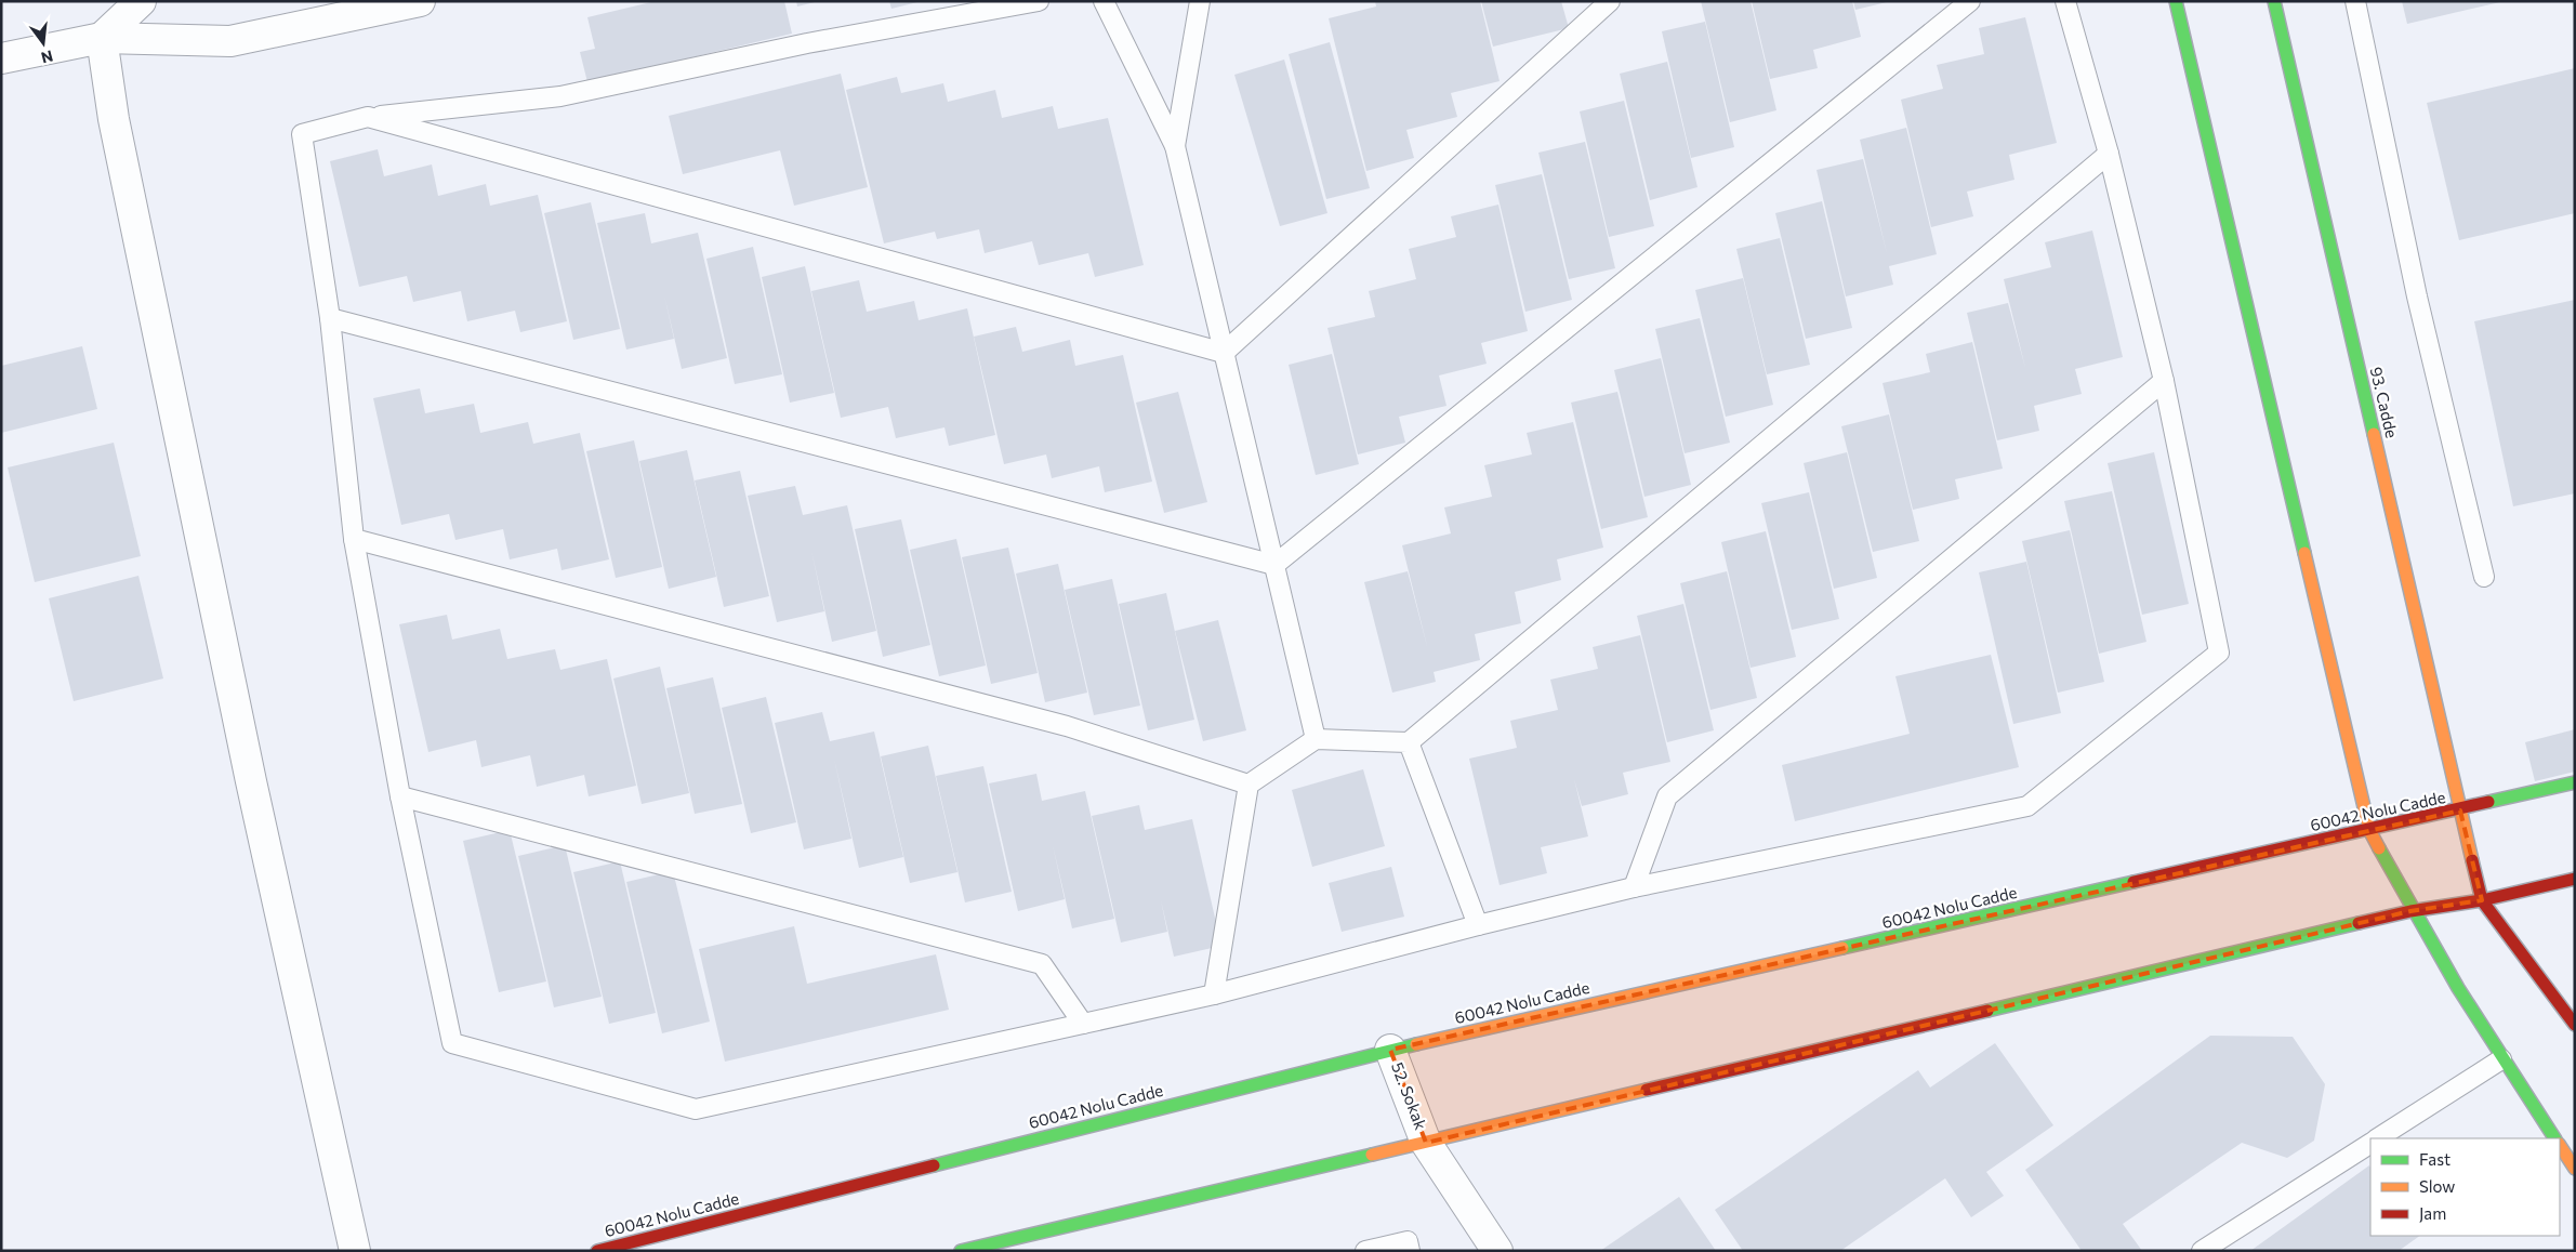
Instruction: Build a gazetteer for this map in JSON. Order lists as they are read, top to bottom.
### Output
{
  "streets": {
    "street": ["93. Cadde", "60042 Nolu Cadde", "52. Sokak"]
  },
  "crossings": [
    ["93. Cadde", "60042 Nolu Cadde"],
    ["60042 Nolu Cadde", "52. Sokak"]
  ],
  "legend": ["Fast", "Slow", "Jam"],
  "north": "bottom"
}
